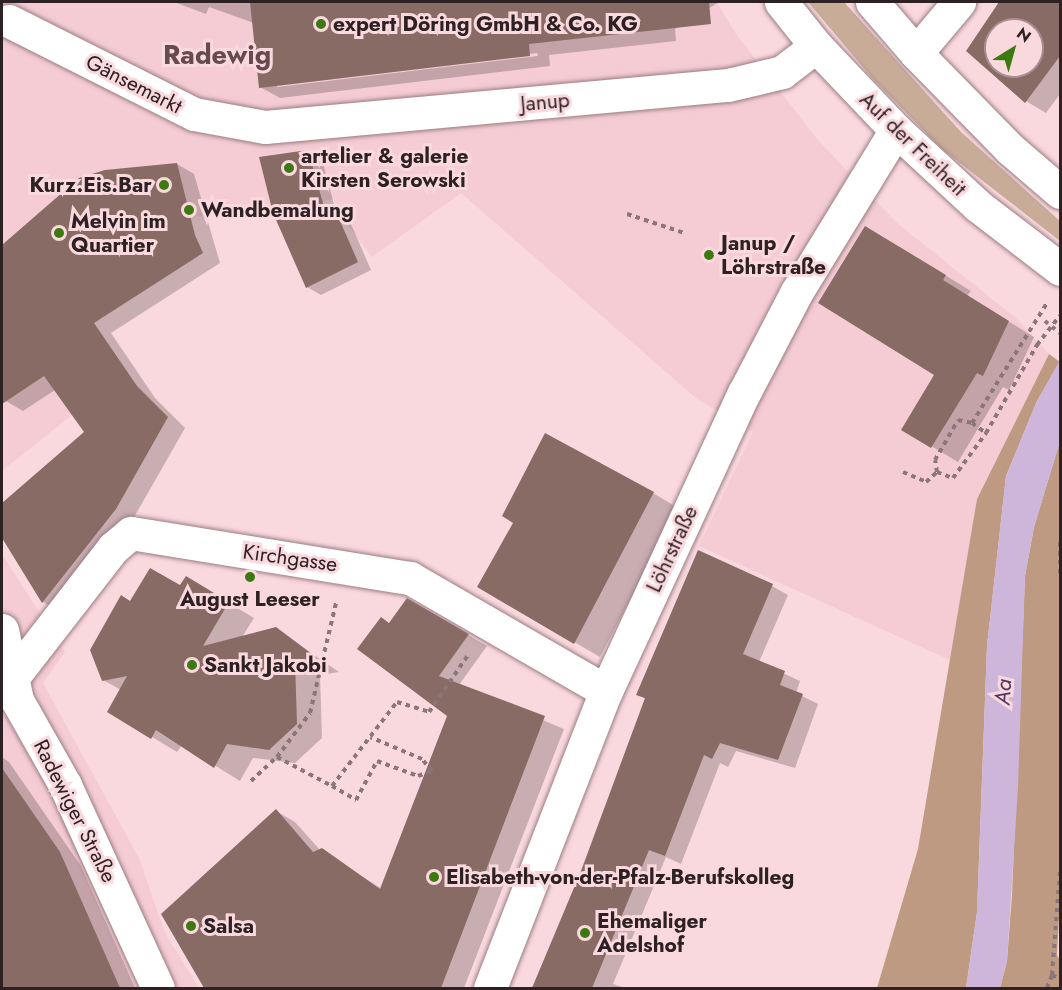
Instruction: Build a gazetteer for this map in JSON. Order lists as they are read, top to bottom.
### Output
{
  "streets": {
    "street": [
      "Gänsemarkt",
      "Janup",
      "Auf der Freiheit",
      "Löhrstraße",
      "Kirchgasse",
      "Radewiger Straße"
    ]
  },
  "crossings": [
    ["Gänsemarkt", "Janup"],
    ["Janup", "Auf der Freiheit"],
    ["Auf der Freiheit", "Löhrstraße"],
    ["Löhrstraße", "Kirchgasse"],
    ["Kirchgasse", "Radewiger Straße"]
  ],
  "districts": ["Radewig"],
  "water": ["Aa"],
  "places": [
    "expert Döring GmbH & Co. KG",
    "artelier & galerie Kirsten Serowski",
    "Kurz.Eis.Bar",
    "Wandbemalung",
    "Melvin im Quartier",
    "Janup / Löhrstraße",
    "August Leeser",
    "Sankt Jakobi",
    "Elisabeth-von-der-Pfalz-Berufskolleg",
    "Salsa",
    "Ehemaliger Adelshof"
  ],
  "north": "top right"
}
